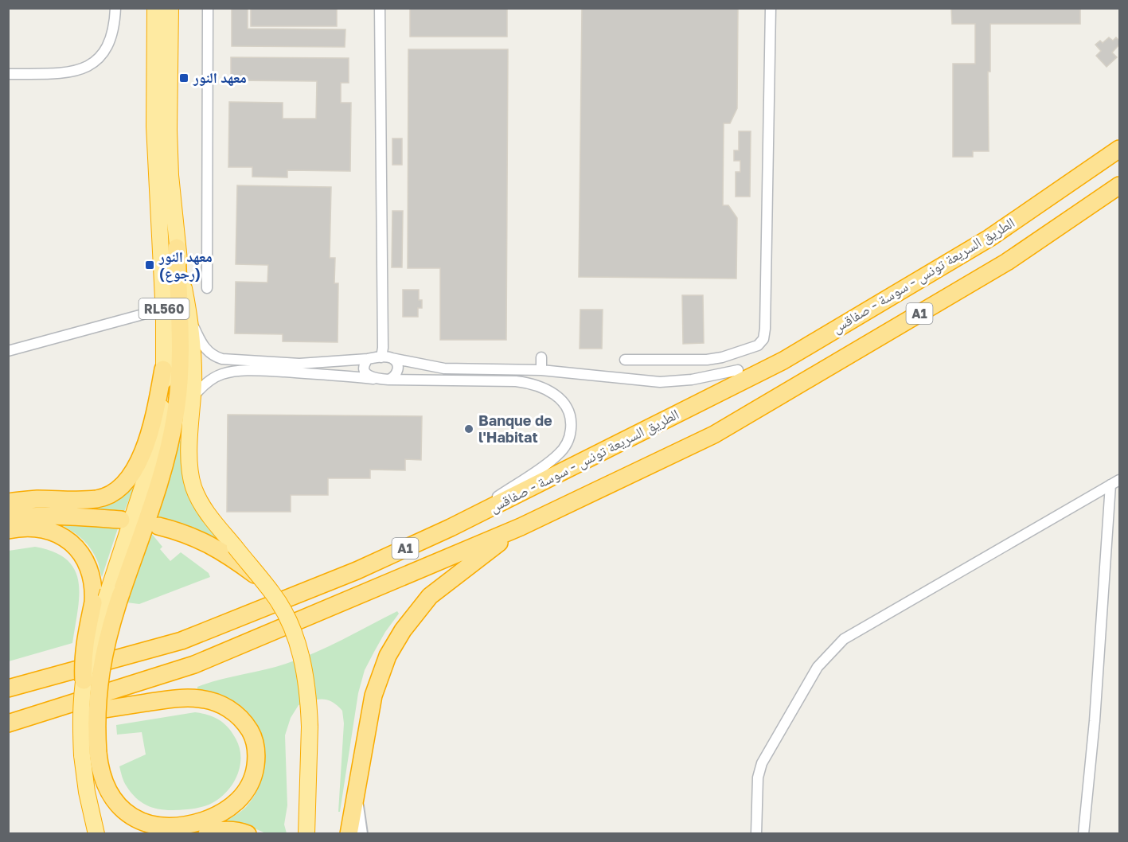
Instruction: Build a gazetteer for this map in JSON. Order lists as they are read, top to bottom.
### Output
{
  "streets": {
    "highway": ["الطريق السريعة تونس - سوسة - صفاقس", "RL560", "A1"]
  },
  "crossings": [
    ["الطريق السريعة تونس - سوسة - صفاقس", "RL560"]
  ],
  "places": {
    "transit": ["معهد النور", "معهد النور (رجوع)"],
    "other": ["Banque de l'Habitat"]
  }
}
